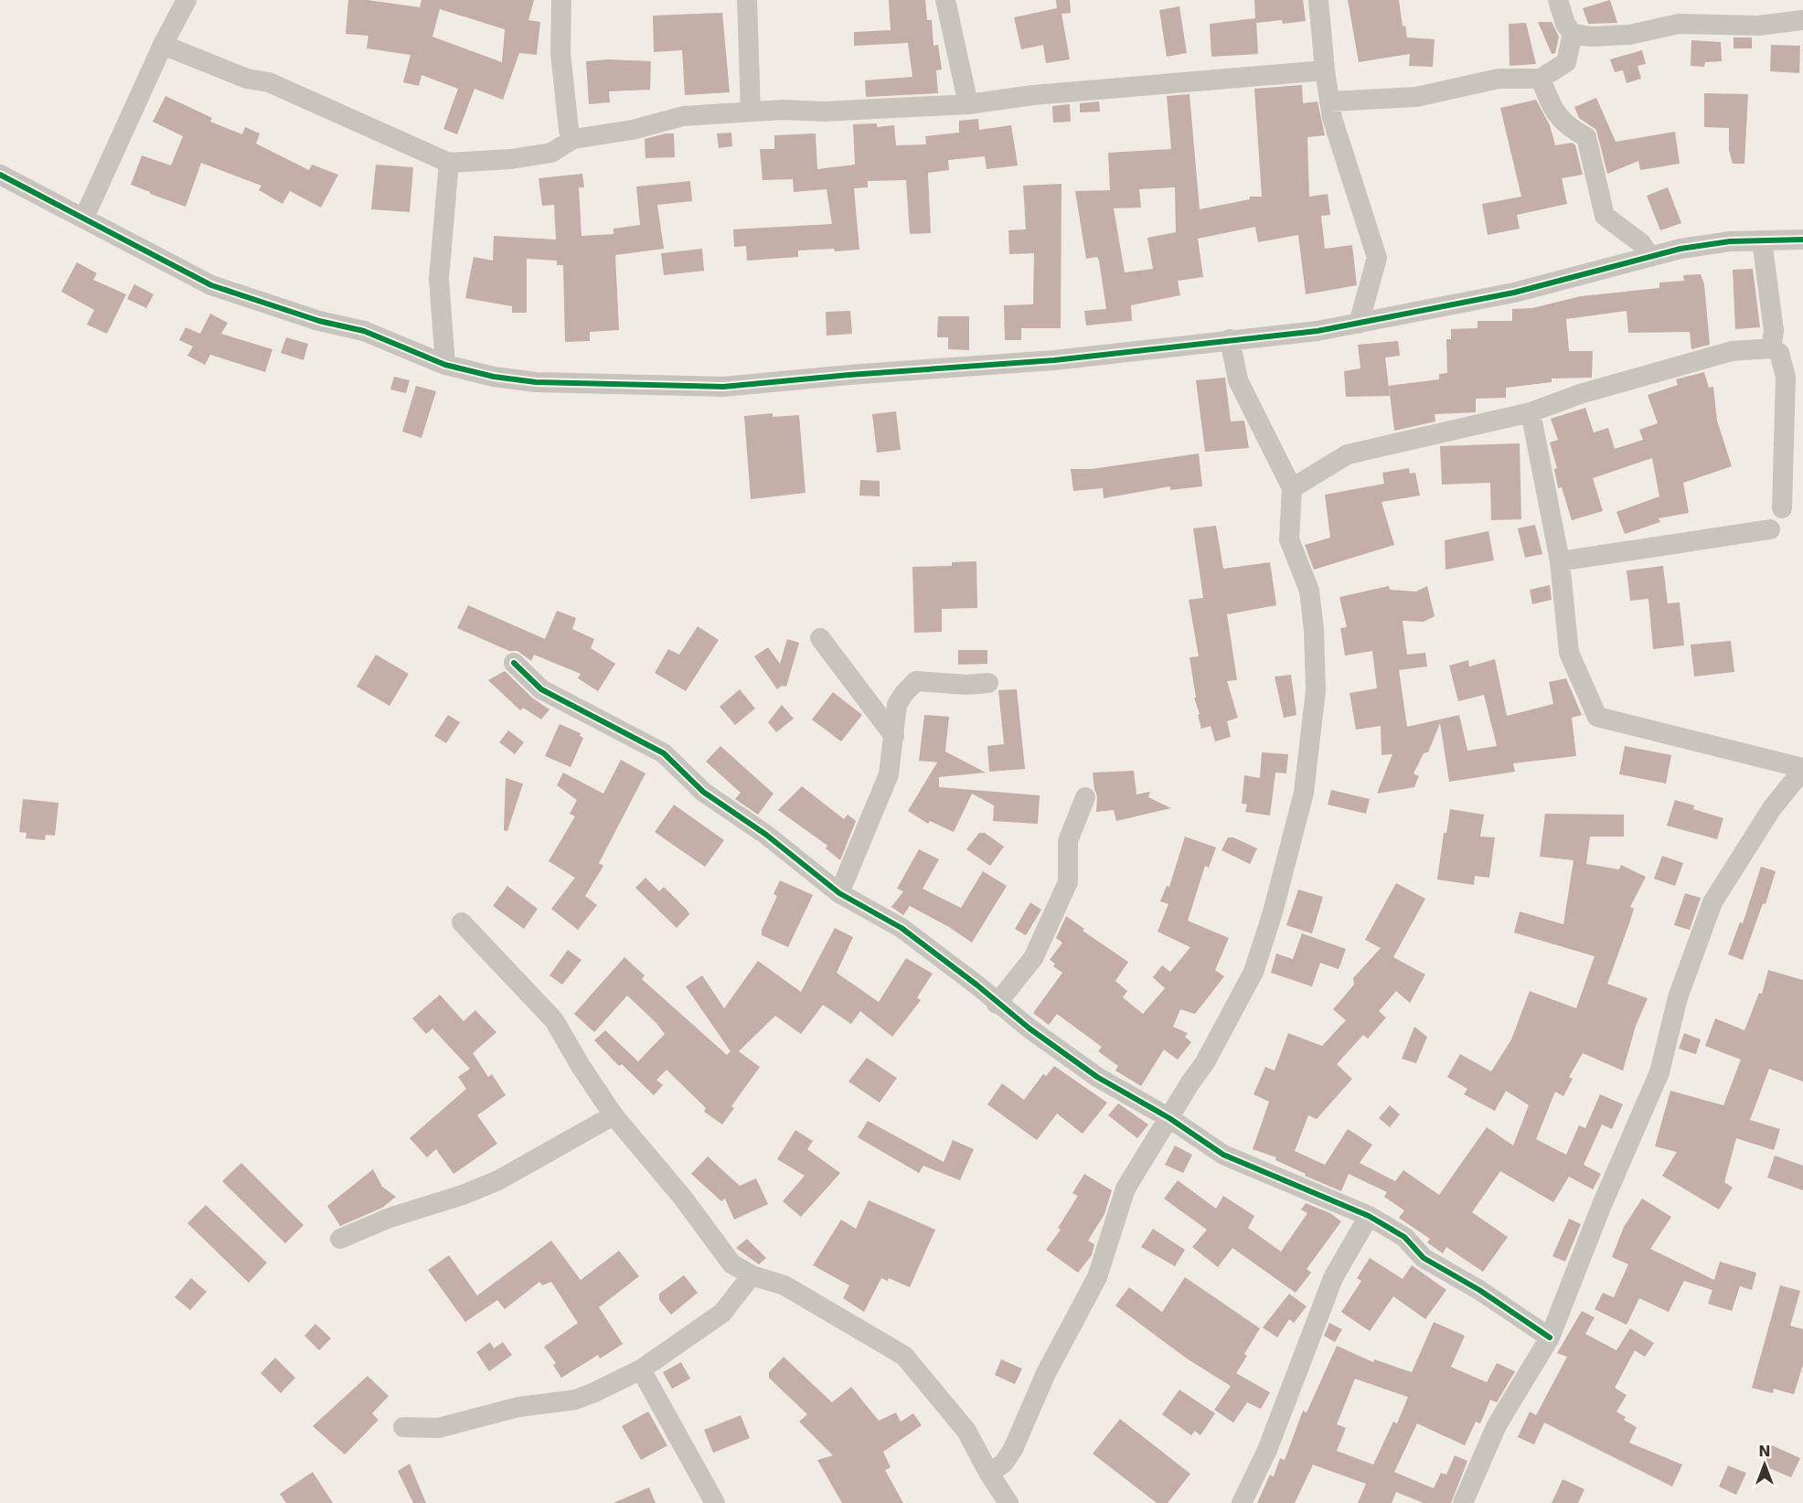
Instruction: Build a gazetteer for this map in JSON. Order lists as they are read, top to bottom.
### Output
{
  "north": "top"
}
